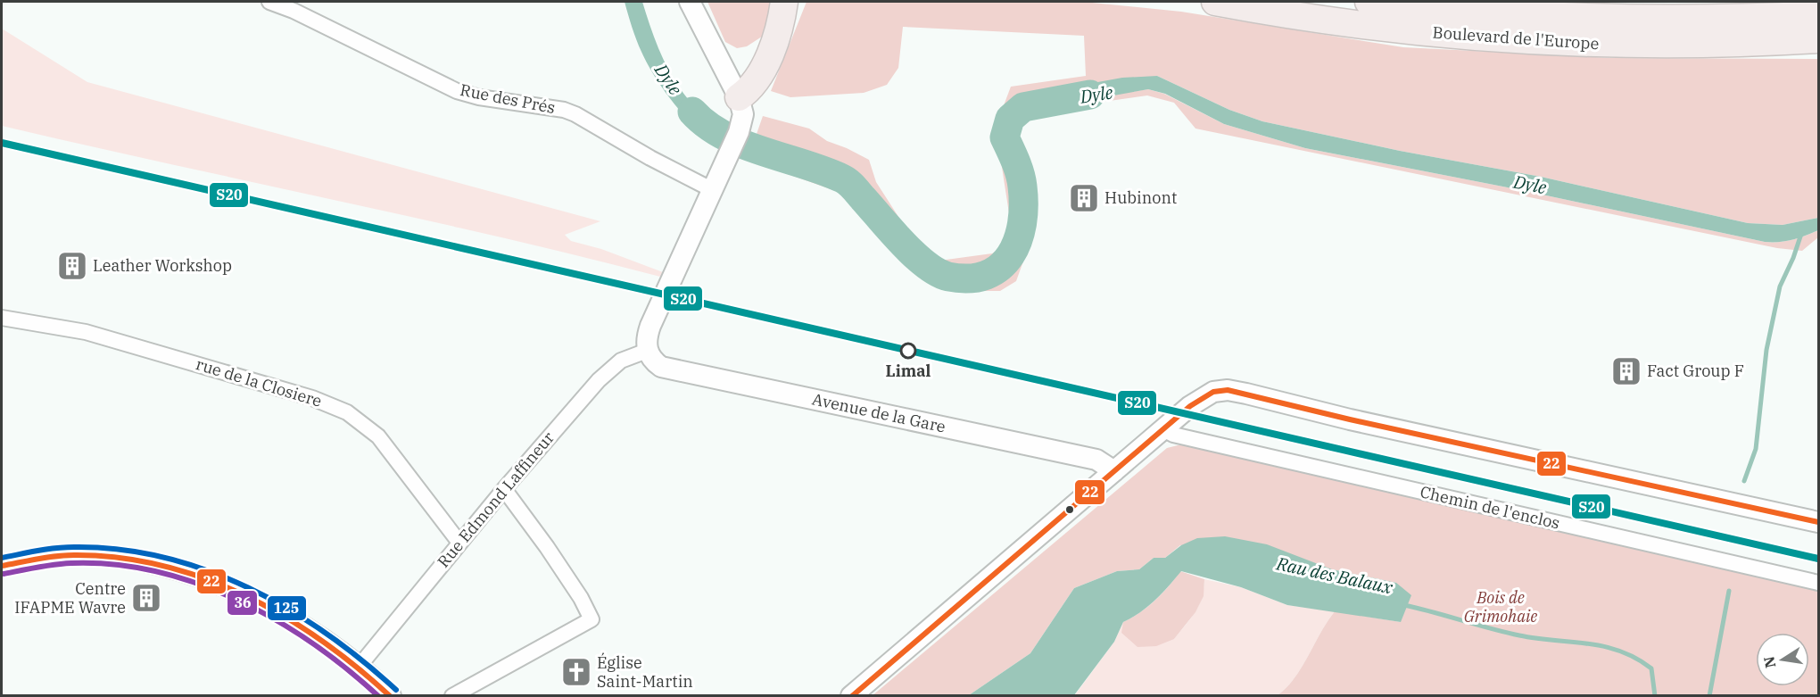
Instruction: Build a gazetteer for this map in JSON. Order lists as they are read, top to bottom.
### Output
{
  "streets": {
    "highway": ["Boulevard de l'Europe"],
    "main road": ["Avenue de la Gare"],
    "street": [
      "Rue des Prés",
      "rue de la Closiere",
      "Rue Edmond Laffineur",
      "Chemin de l'enclos"
    ]
  },
  "crossings": [
    ["rue de la Closiere", "Rue Edmond Laffineur"],
    ["Avenue de la Gare", "Rue Edmond Laffineur"]
  ],
  "water": ["Dyle", "Rau des Balaux"],
  "parks": ["Bois de Grimohaie"],
  "places": {
    "building": [
      "Hubinont",
      "Leather Workshop",
      "Fact Group F",
      "Centre IFAPME Wavre"
    ],
    "other": ["Limal"],
    "church": ["Église Saint-Martin"]
  },
  "lines": [
    "transit line S20",
    "transit line 22",
    "transit line 125",
    "transit line 36"
  ],
  "north": "left"
}
